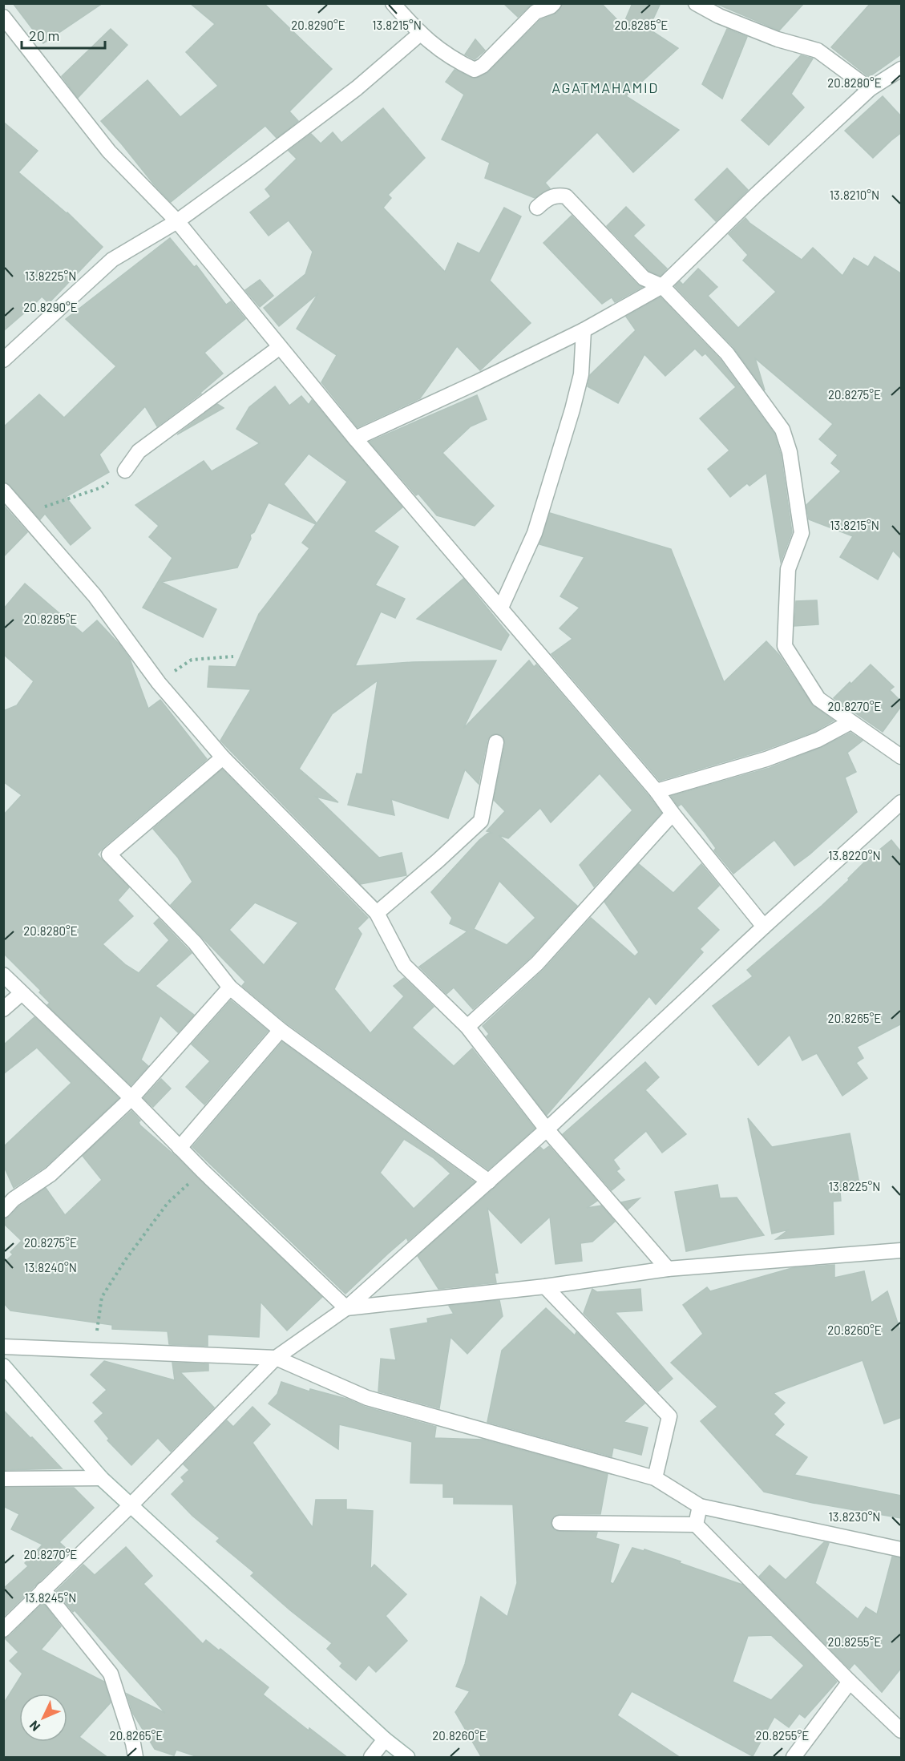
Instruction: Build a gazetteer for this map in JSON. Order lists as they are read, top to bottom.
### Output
{
  "districts": ["AGATMAHAMID"],
  "scale_bar": "20 m",
  "north": "bottom left",
  "coordinates": [
    "20.8290°E",
    "20.8285°E",
    "13.8215°N",
    "20.8280°E",
    "13.8210°N",
    "13.8225°N",
    "20.8275°E",
    "20.8270°E",
    "13.8220°N",
    "20.8265°E",
    "13.8240°N",
    "20.8260°E",
    "13.8230°N",
    "13.8245°N",
    "20.8255°E"
  ]
}
